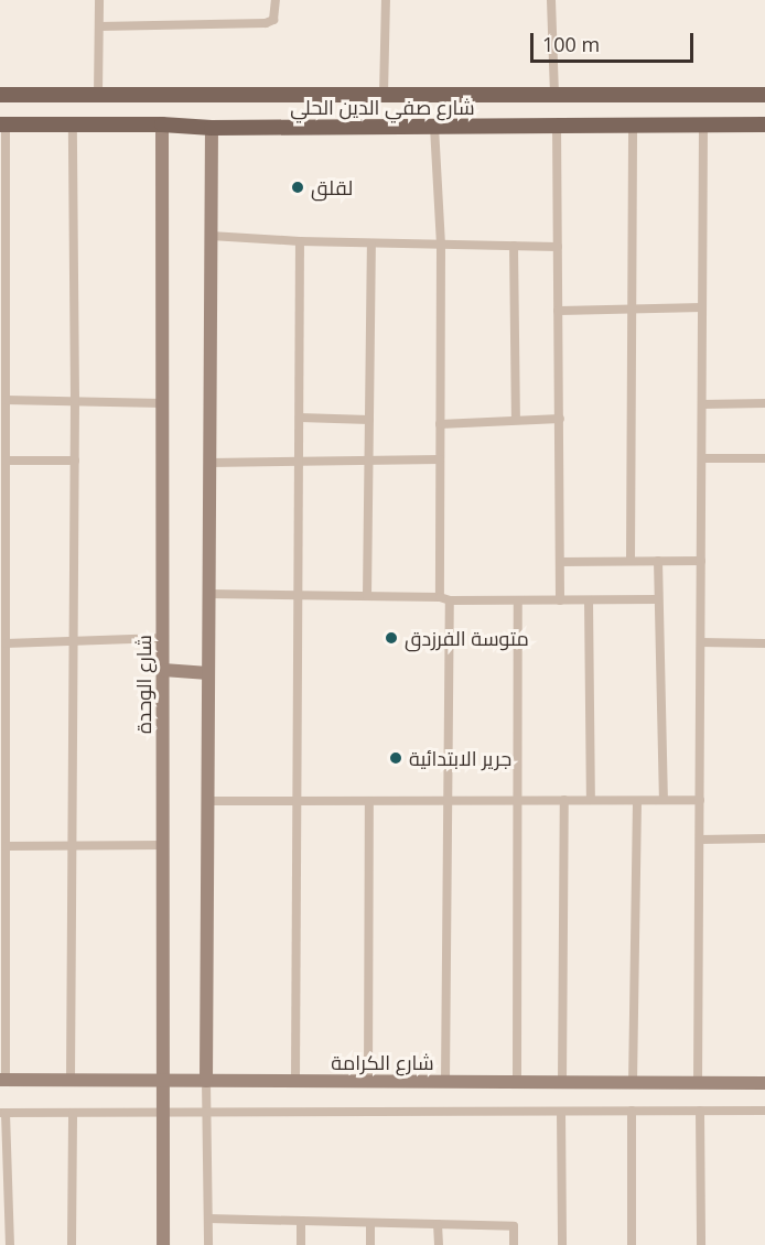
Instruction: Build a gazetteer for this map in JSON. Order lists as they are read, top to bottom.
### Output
{
  "streets": {
    "main road": ["شارع صفي الدين الحلي"],
    "street": ["شارع الوحدة", "شارع الكرامة"]
  },
  "crossings": [
    ["شارع صفي الدين الحلي", "شارع الوحدة"],
    ["شارع الوحدة", "شارع الكرامة"]
  ],
  "places": ["لقلق", "متوسة الفرزدق", "جرير الابتدائية"],
  "scale_bar": "100 m"
}
